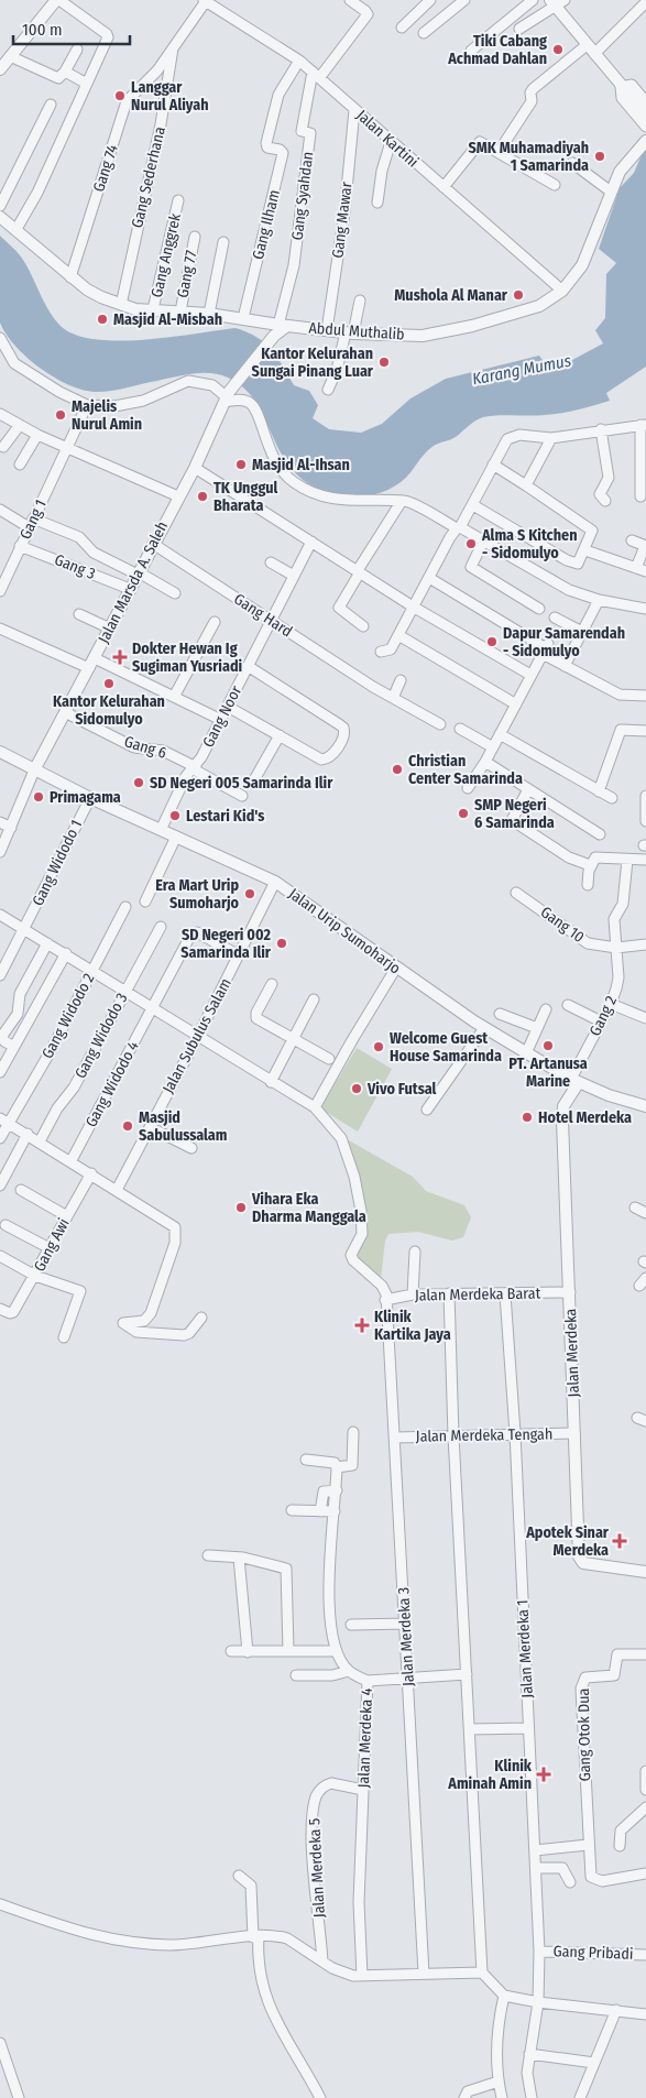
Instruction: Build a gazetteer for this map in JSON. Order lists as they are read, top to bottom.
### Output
{
  "streets": {
    "street": [
      "Jalan Kartini",
      "Gang 74",
      "Gang Sederhana",
      "Gang Syahdan",
      "Gang Mawar",
      "Gang Ilham",
      "Gang Anggrek",
      "Gang 77",
      "Abdul Muthalib",
      "Gang 1",
      "Gang 3",
      "Jalan Marsda A. Saleh",
      "Gang Hard",
      "Gang Noor",
      "Gang 6",
      "Gang Widodo 1",
      "Gang 10",
      "Jalan Urip Sumoharjo",
      "Gang Widodo 2",
      "Gang 2",
      "Gang Widodo 3",
      "Jalan Subulus Salam",
      "Gang Widodo 4",
      "Gang Awi",
      "Jalan Merdeka Barat",
      "Jalan Merdeka",
      "Jalan Merdeka Tengah",
      "Jalan Merdeka 3",
      "Jalan Merdeka 1",
      "Gang Otok Dua",
      "Jalan Merdeka 4",
      "Jalan Merdeka 5",
      "Gang Pribadi"
    ]
  },
  "crossings": [
    ["Jalan Kartini", "Gang Sederhana"],
    ["Jalan Kartini", "Gang Syahdan"],
    ["Jalan Kartini", "Gang Mawar"],
    ["Jalan Kartini", "Gang Ilham"],
    ["Jalan Kartini", "Abdul Muthalib"],
    ["Gang 74", "Gang Sederhana"],
    ["Gang 74", "Abdul Muthalib"],
    ["Gang Sederhana", "Abdul Muthalib"],
    ["Gang Syahdan", "Abdul Muthalib"],
    ["Gang Syahdan", "Jalan Marsda A. Saleh"],
    ["Gang Mawar", "Abdul Muthalib"],
    ["Gang Ilham", "Abdul Muthalib"],
    ["Gang Anggrek", "Abdul Muthalib"],
    ["Gang 77", "Abdul Muthalib"],
    ["Abdul Muthalib", "Jalan Marsda A. Saleh"],
    ["Gang 1", "Gang 3"],
    ["Gang 3", "Jalan Marsda A. Saleh"],
    ["Jalan Marsda A. Saleh", "Gang Hard"],
    ["Jalan Marsda A. Saleh", "Gang 6"],
    ["Jalan Marsda A. Saleh", "Jalan Urip Sumoharjo"],
    ["Gang Hard", "Gang Noor"],
    ["Gang Noor", "Gang 6"],
    ["Gang Noor", "Jalan Urip Sumoharjo"],
    ["Gang Widodo 1", "Jalan Urip Sumoharjo"],
    ["Gang 10", "Gang 2"],
    ["Jalan Urip Sumoharjo", "Gang 2"],
    ["Jalan Urip Sumoharjo", "Jalan Subulus Salam"],
    ["Jalan Urip Sumoharjo", "Jalan Merdeka"],
    ["Gang 2", "Jalan Merdeka"],
    ["Jalan Subulus Salam", "Gang Widodo 4"],
    ["Jalan Merdeka Barat", "Jalan Merdeka"],
    ["Jalan Merdeka Barat", "Jalan Merdeka 3"],
    ["Jalan Merdeka Barat", "Jalan Merdeka 1"],
    ["Jalan Merdeka", "Jalan Merdeka Tengah"],
    ["Jalan Merdeka Tengah", "Jalan Merdeka 3"],
    ["Jalan Merdeka Tengah", "Jalan Merdeka 1"],
    ["Jalan Merdeka 1", "Gang Pribadi"],
    ["Jalan Merdeka 4", "Jalan Merdeka 5"]
  ],
  "water": ["Karang Mumus"],
  "places": {
    "other": [
      "Tiki Cabang Achmad Dahlan",
      "Langgar Nurul Aliyah",
      "SMK Muhamadiyah 1 Samarinda",
      "Mushola Al Manar",
      "Masjid Al-Misbah",
      "Kantor Kelurahan Sungai Pinang Luar",
      "Majelis Nurul Amin",
      "Masjid Al-Ihsan",
      "TK Unggul Bharata",
      "Alma S Kitchen - Sidomulyo",
      "Dapur Samarendah - Sidomulyo",
      "Kantor Kelurahan Sidomulyo",
      "Christian Center Samarinda",
      "SD Negeri 005 Samarinda Ilir",
      "Primagama",
      "SMP Negeri 6 Samarinda",
      "Lestari Kid's",
      "Era Mart Urip Sumoharjo",
      "SD Negeri 002 Samarinda Ilir",
      "PT. Artanusa Marine",
      "Welcome Guest House Samarinda",
      "Vivo Futsal",
      "Hotel Merdeka",
      "Masjid Sabulussalam",
      "Vihara Eka Dharma Manggala"
    ],
    "health": [
      "Dokter Hewan Ig Sugiman Yusriadi",
      "Klinik Kartika Jaya",
      "Apotek Sinar Merdeka",
      "Klinik Aminah Amin"
    ]
  },
  "scale_bar": "100 m"
}
